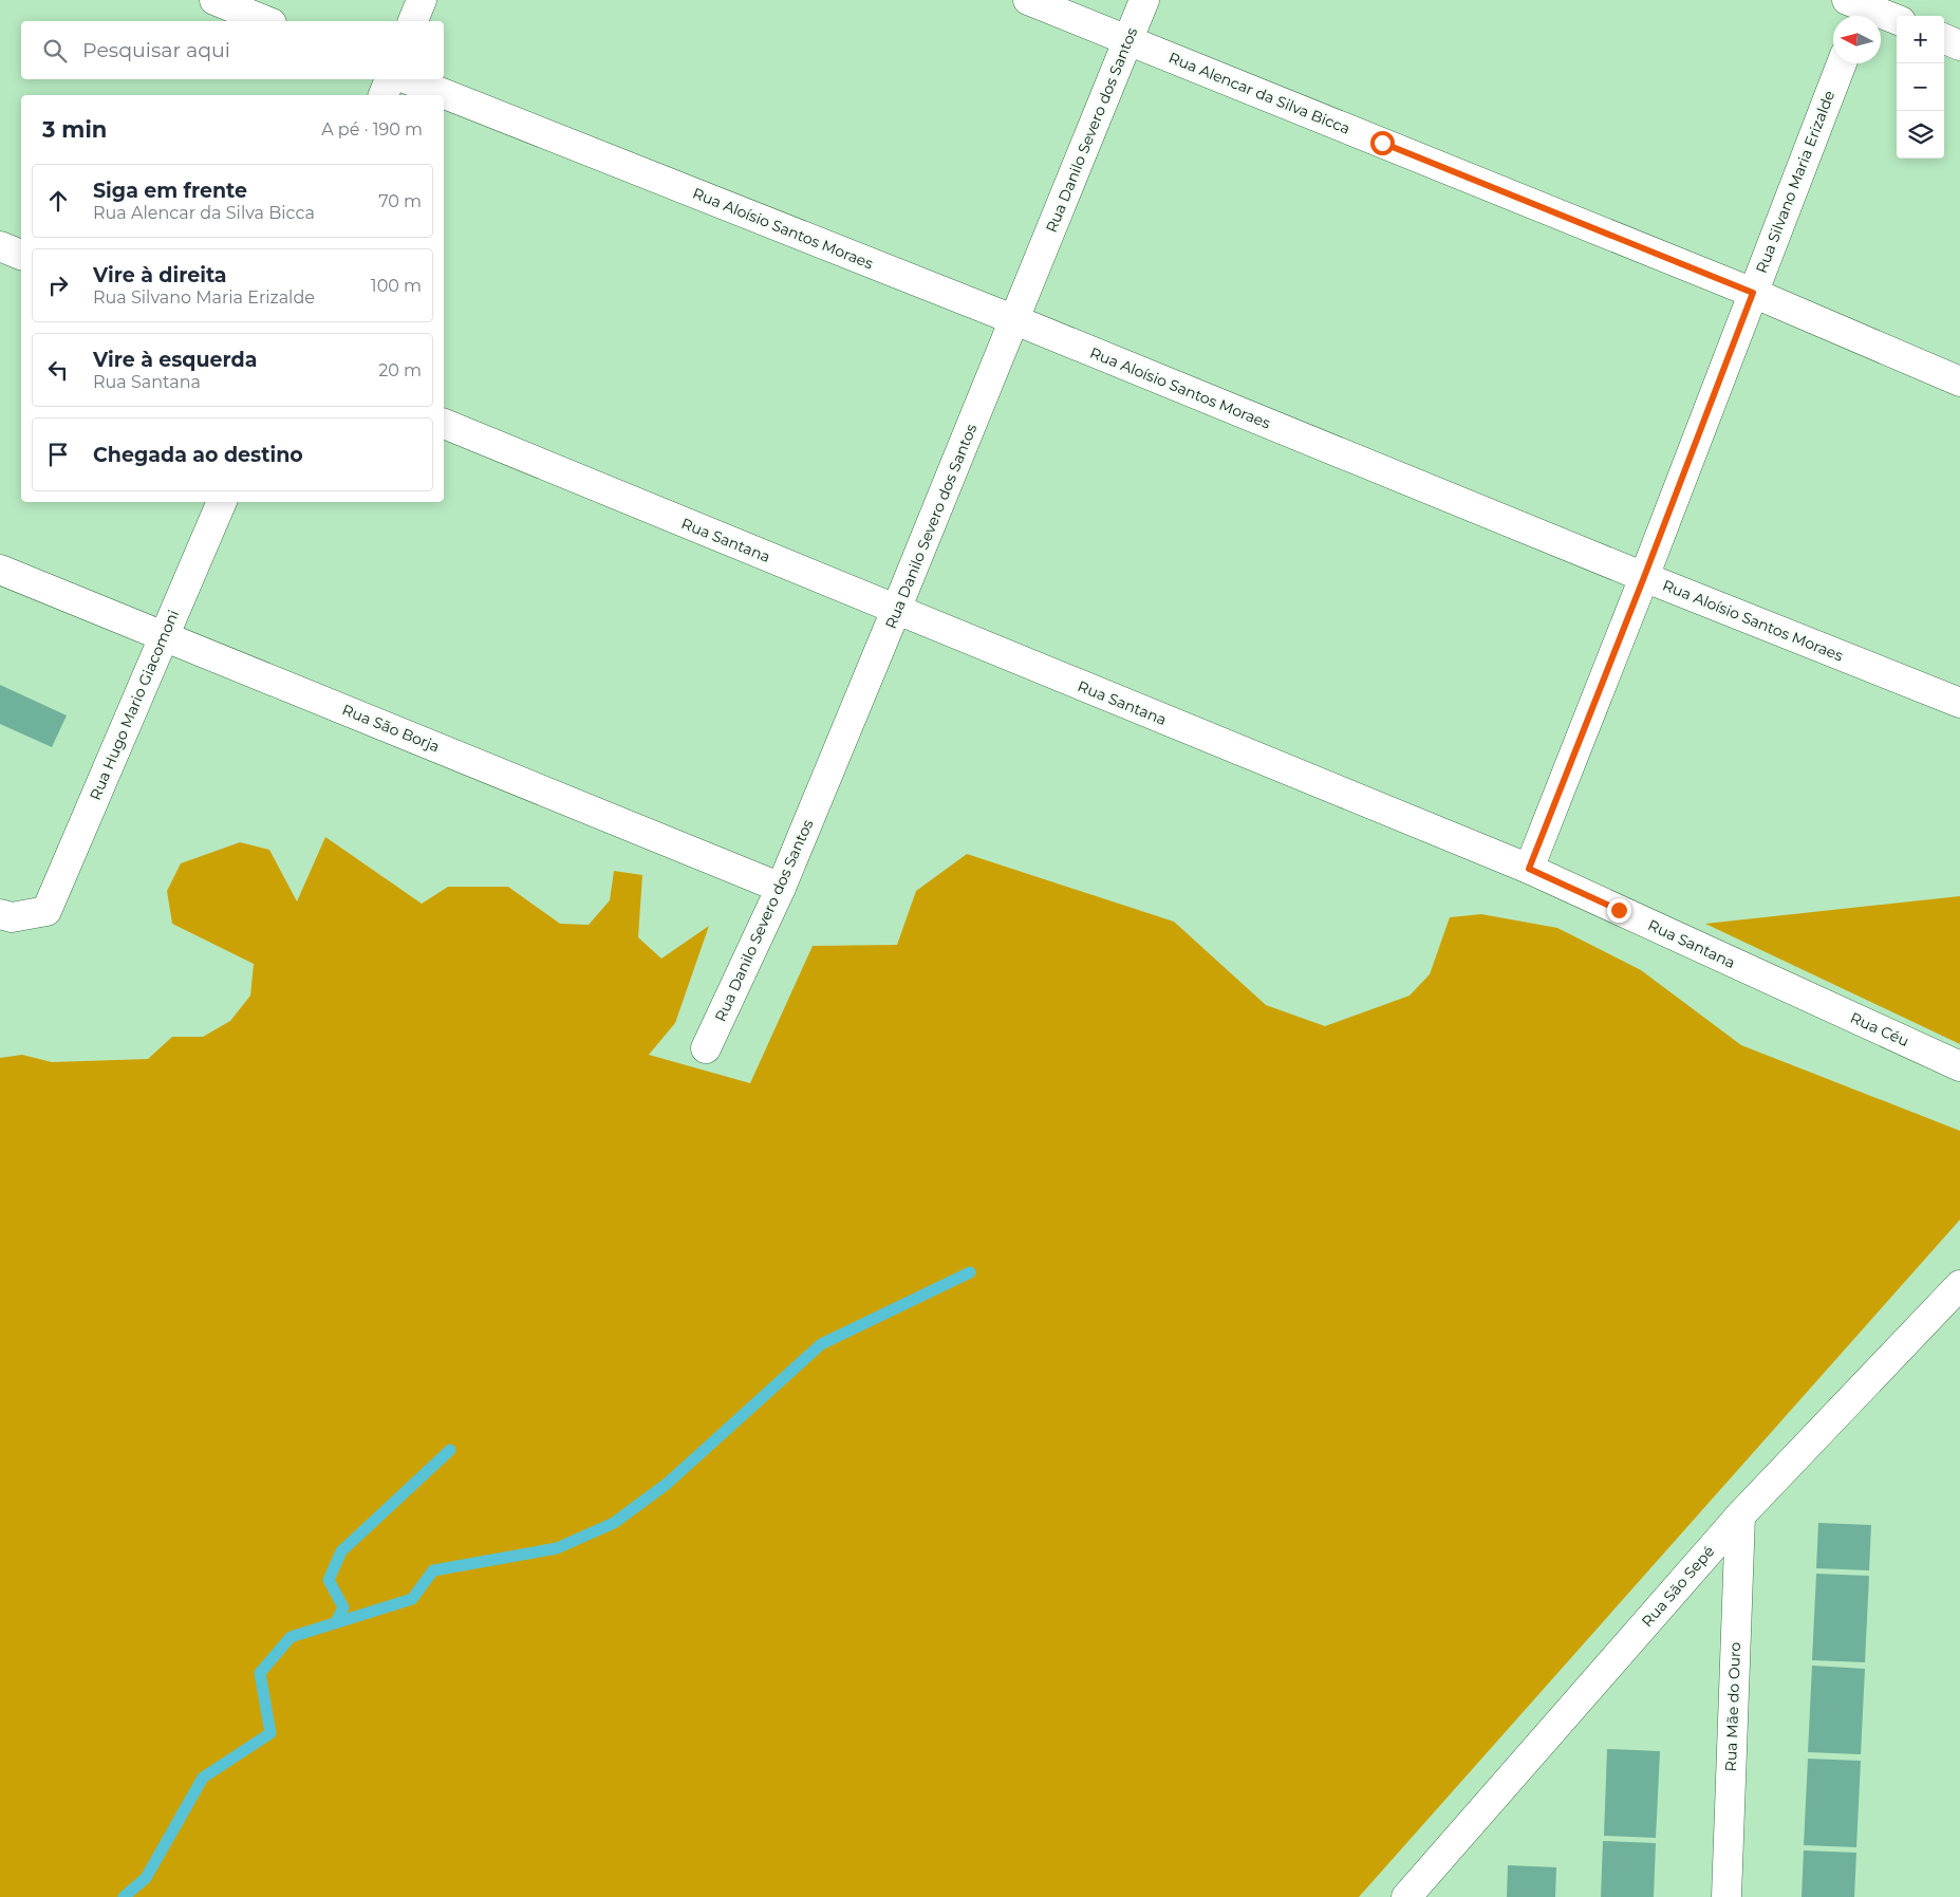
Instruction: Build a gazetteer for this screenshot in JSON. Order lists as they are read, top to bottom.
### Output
{
  "streets": {
    "street": [
      "Rua Alencar da Silva Bicca",
      "Rua Danilo Severo dos Santos",
      "Rua Silvano Maria Erizalde",
      "Rua Aloísio Santos Moraes",
      "Rua Santana",
      "Rua Hugo Mario Giacomoni",
      "Rua São Borja",
      "Rua Céu",
      "Rua São Sepé",
      "Rua Mãe do Ouro"
    ]
  },
  "crossings": [
    ["Rua Alencar da Silva Bicca", "Rua Danilo Severo dos Santos"],
    ["Rua Alencar da Silva Bicca", "Rua Silvano Maria Erizalde"],
    ["Rua Danilo Severo dos Santos", "Rua Aloísio Santos Moraes"],
    ["Rua Danilo Severo dos Santos", "Rua Santana"],
    ["Rua Danilo Severo dos Santos", "Rua São Borja"],
    ["Rua Silvano Maria Erizalde", "Rua Aloísio Santos Moraes"],
    ["Rua Silvano Maria Erizalde", "Rua Santana"],
    ["Rua Santana", "Rua Céu"],
    ["Rua Hugo Mario Giacomoni", "Rua São Borja"],
    ["Rua São Sepé", "Rua Mãe do Ouro"]
  ],
  "north": "left",
  "page": {
    "map_buttons": ["+", "−"],
    "search": "Pesquisar aqui",
    "heading": ["3 min", "A pé · 190 m"],
    "list": [
      ["Siga em frente", "Rua Alencar da Silva Bicca", "70 m"],
      ["Vire à direita", "Rua Silvano Maria Erizalde", "100 m"],
      ["Vire à esquerda", "Rua Santana", "20 m"],
      "Chegada ao destino"
    ]
  }
}
